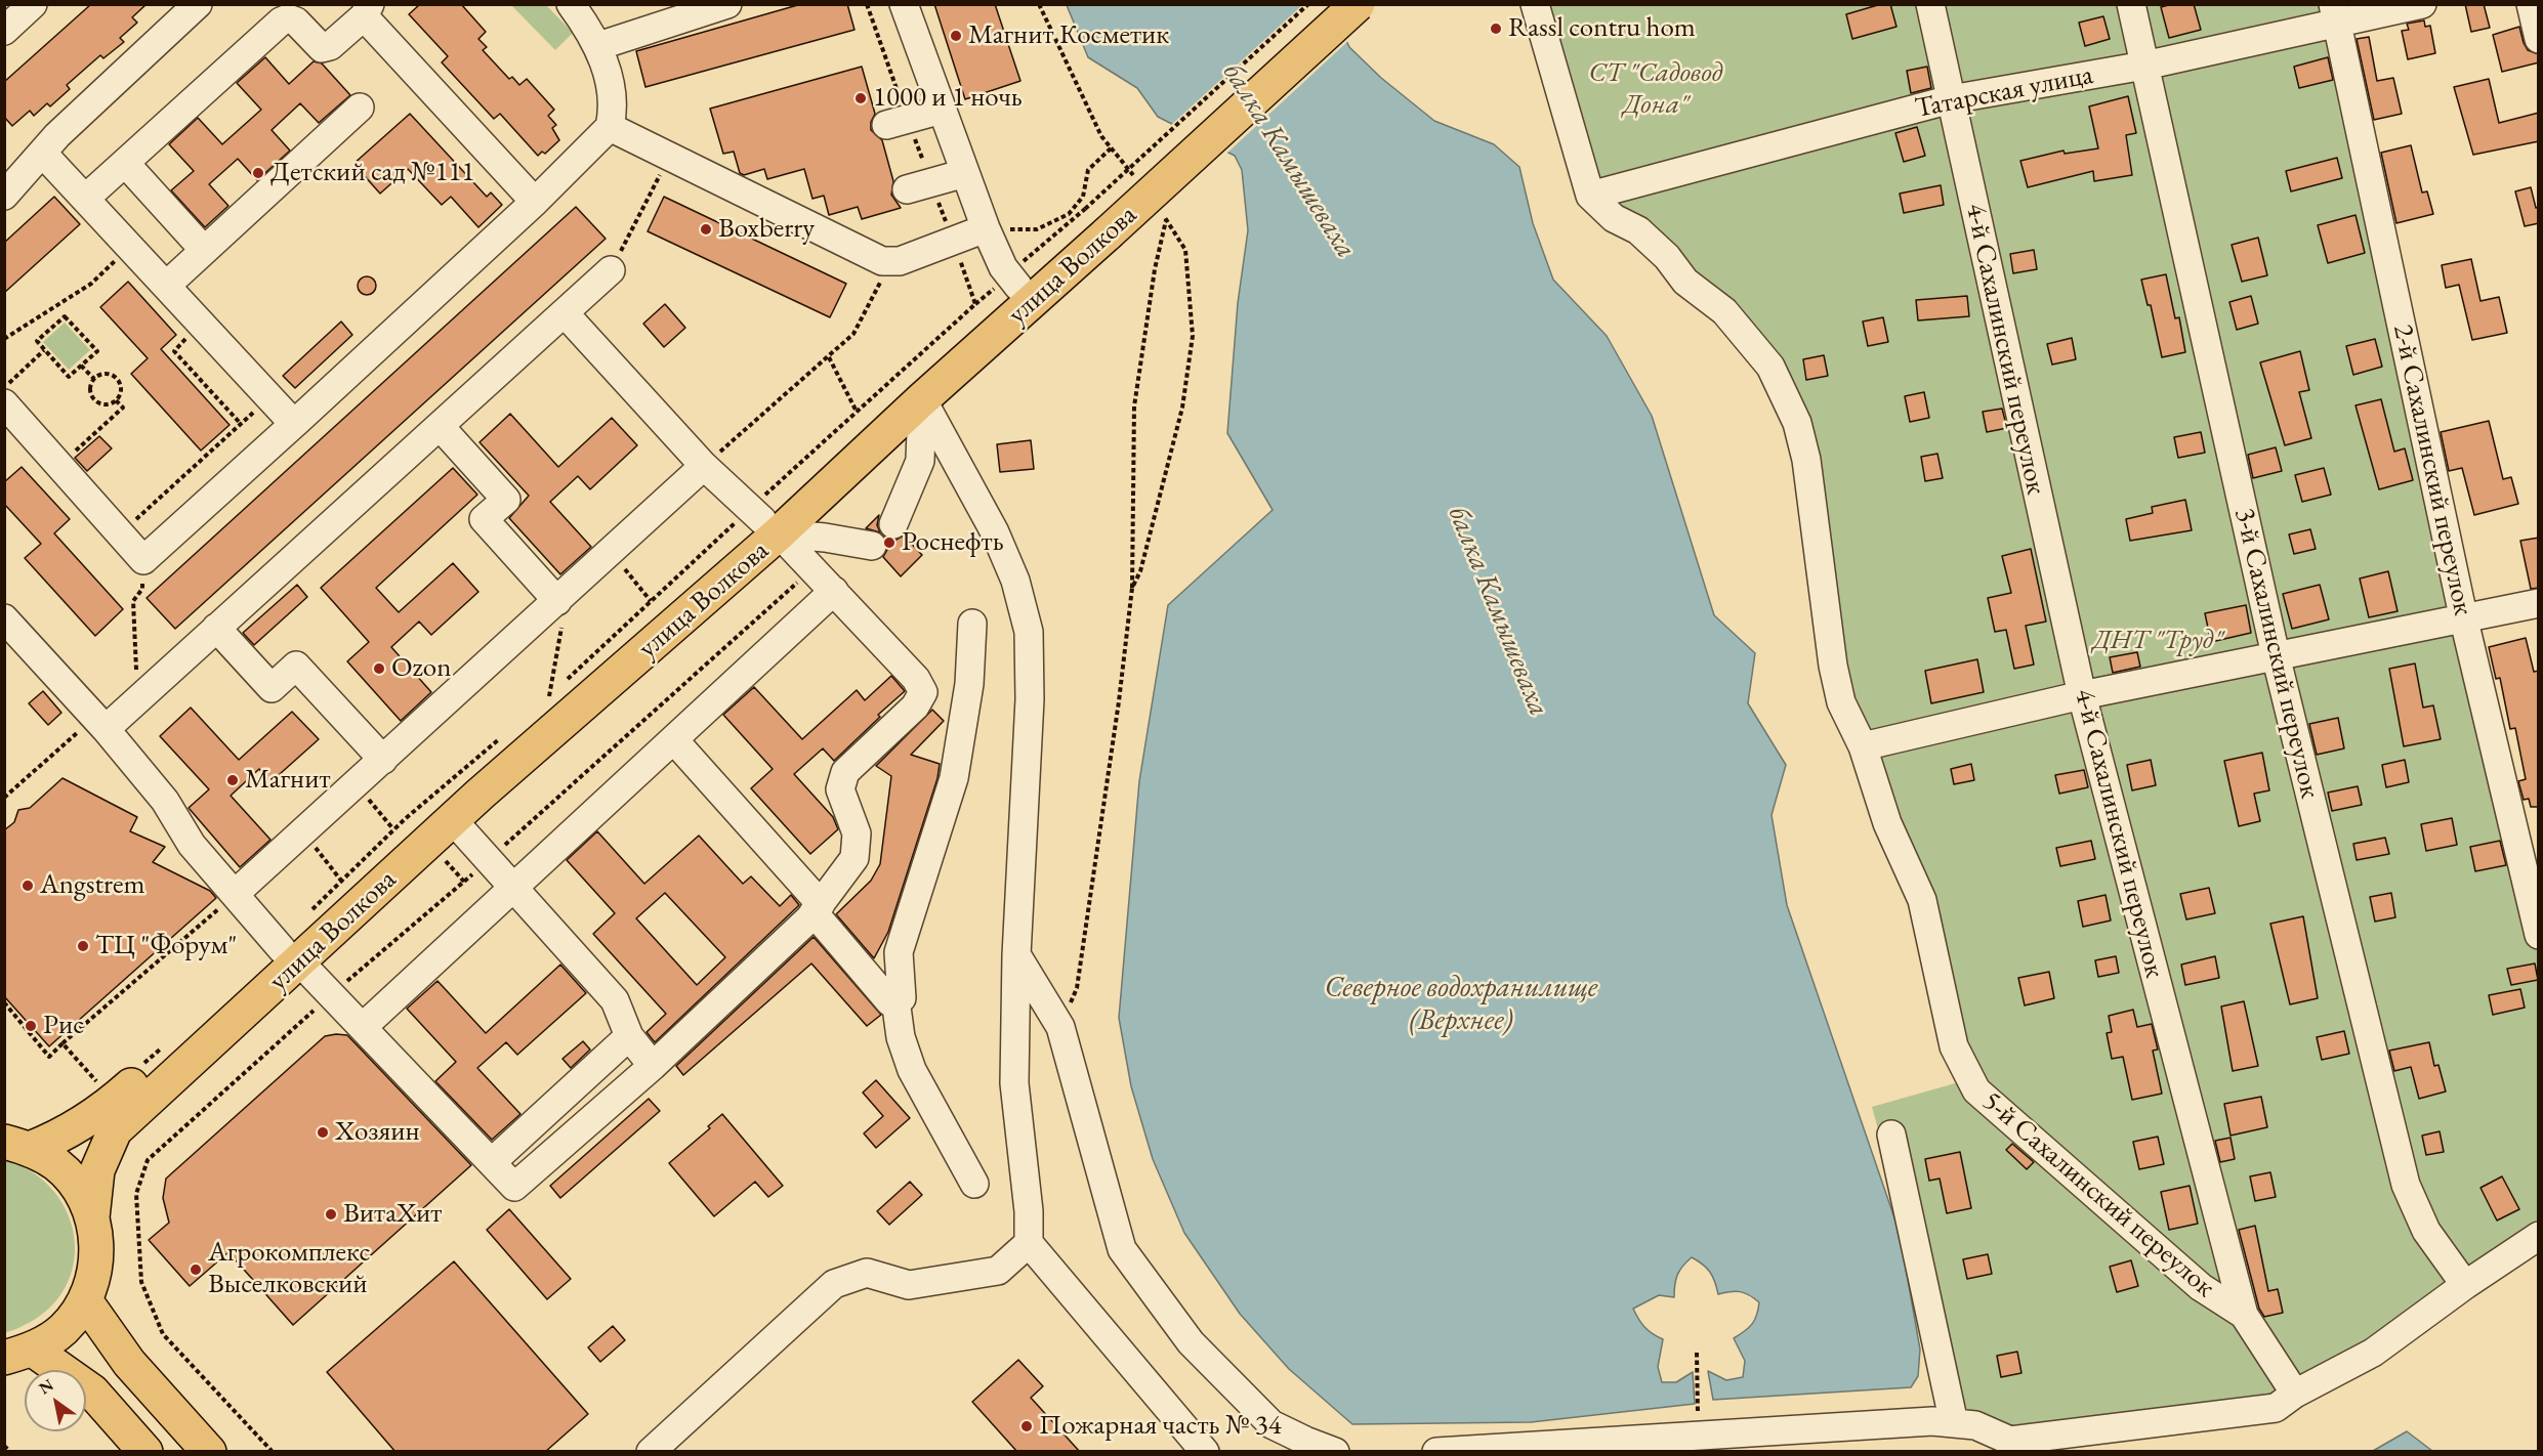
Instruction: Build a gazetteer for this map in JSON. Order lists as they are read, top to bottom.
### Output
{
  "streets": {
    "main road": ["улица Волкова"],
    "street": [
      "Татарская улица",
      "4-й Сахалинский переулок",
      "2-й Сахалинский переулок",
      "3-й Сахалинский переулок",
      "5-й Сахалинский переулок"
    ]
  },
  "crossings": [
    ["Татарская улица", "4-й Сахалинский переулок"],
    ["Татарская улица", "2-й Сахалинский переулок"],
    ["Татарская улица", "3-й Сахалинский переулок"],
    ["Татарская улица", "5-й Сахалинский переулок"],
    ["4-й Сахалинский переулок", "5-й Сахалинский переулок"]
  ],
  "water": ["балка Камышеваха", "Северное водохранилище (Верхнее)"],
  "parks": ["СТ \"Садовод Дона\"", "ДНТ \"Труд\""],
  "places": [
    "Rassl contru hom",
    "Магнит Косметик",
    "1000 и 1 ночь",
    "Детский сад №111",
    "Boxberry",
    "Роснефть",
    "Ozon",
    "Магнит",
    "Angstrem",
    "ТЦ \"Форум\"",
    "Рис",
    "Хозяин",
    "ВитаХит",
    "Агрокомплекс Выселковский",
    "Пожарная часть № 34"
  ],
  "north": "top left"
}
